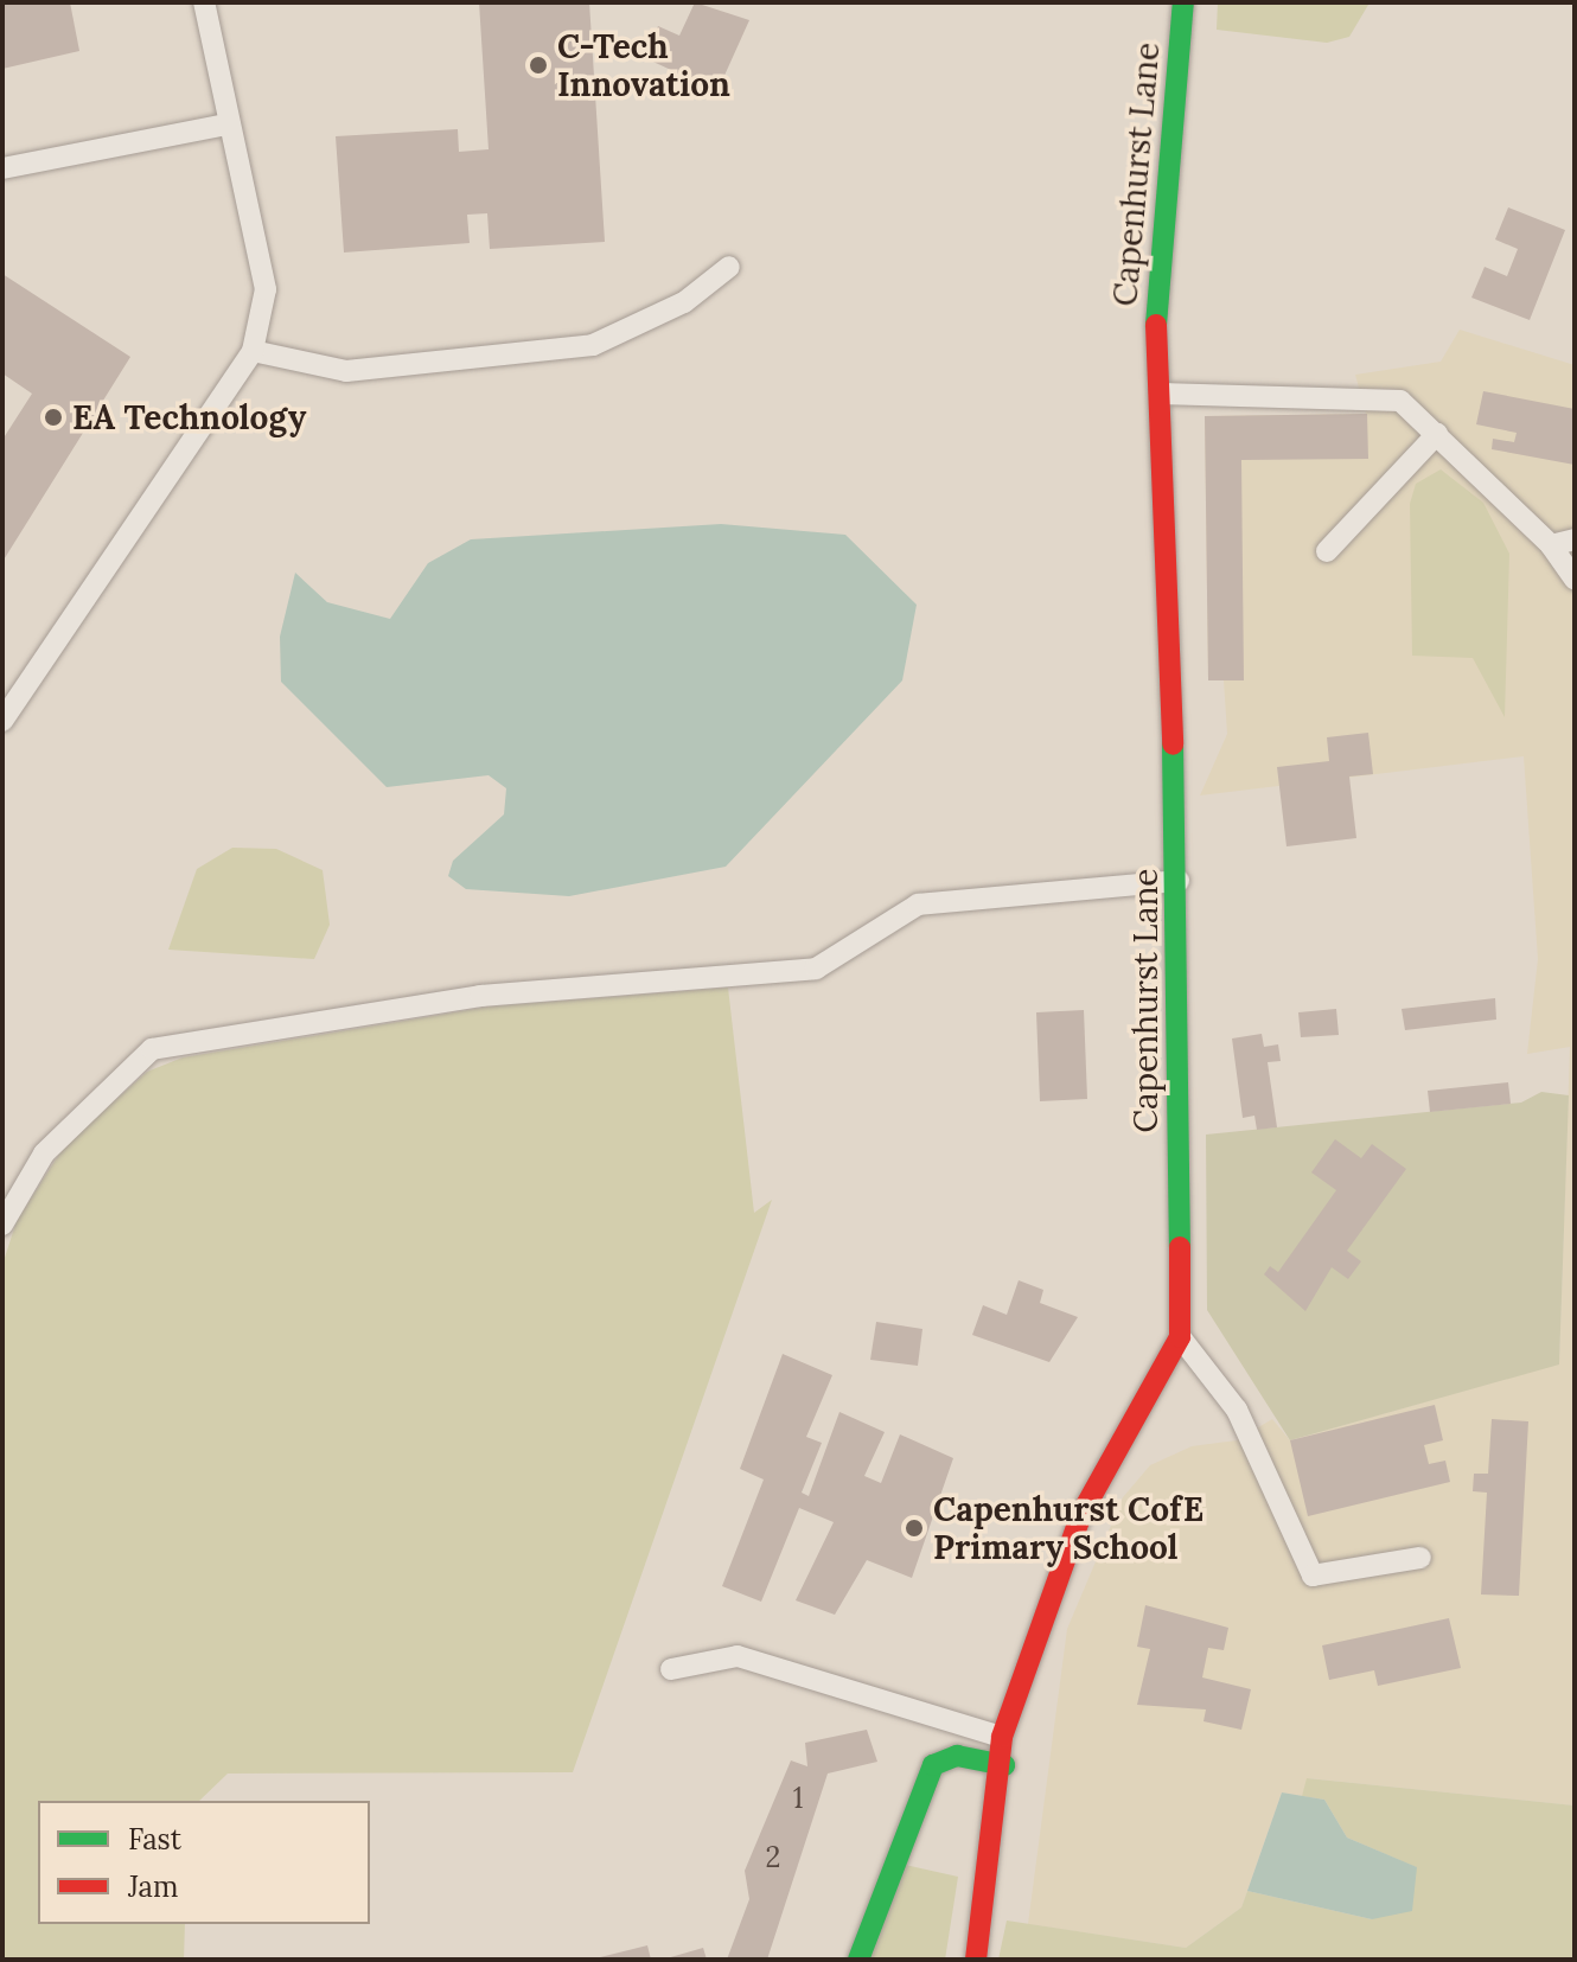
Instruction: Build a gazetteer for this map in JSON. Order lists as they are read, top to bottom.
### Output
{
  "streets": {
    "street": ["Capenhurst Lane"]
  },
  "places": ["C-Tech Innovation", "EA Technology", "Capenhurst CofE Primary School"],
  "house_numbers": ["1", "2"],
  "legend": ["Fast", "Jam"]
}
